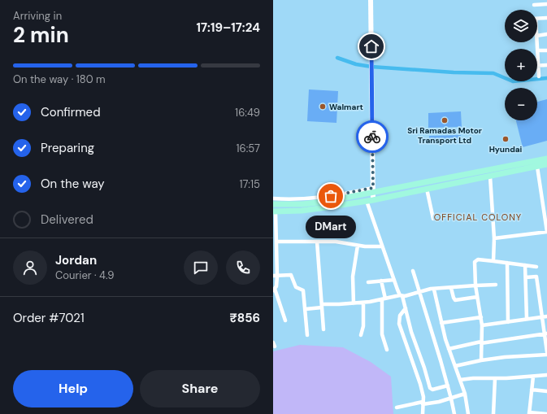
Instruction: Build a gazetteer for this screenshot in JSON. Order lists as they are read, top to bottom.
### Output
{
  "districts": ["OFFICIAL COLONY"],
  "places": [
    "Walmart",
    "Sri Ramadas Motor Transport Ltd",
    "Hyundai",
    "DMart"
  ],
  "page": {
    "heading": ["2 min", "Arriving in", "17:19–17:24"],
    "panel": [
      "Jordan",
      "Courier · 4.9",
      "Order #7021",
      "₹856"
    ],
    "map_buttons": ["+", "−"],
    "bar": "On the way · 180 m",
    "list": [
      ["Confirmed", "16:49"],
      ["Preparing", "16:57"],
      ["On the way", "17:15"],
      "Delivered"
    ],
    "bubble": "DMart",
    "buttons": ["Help", "Share"]
  }
}
